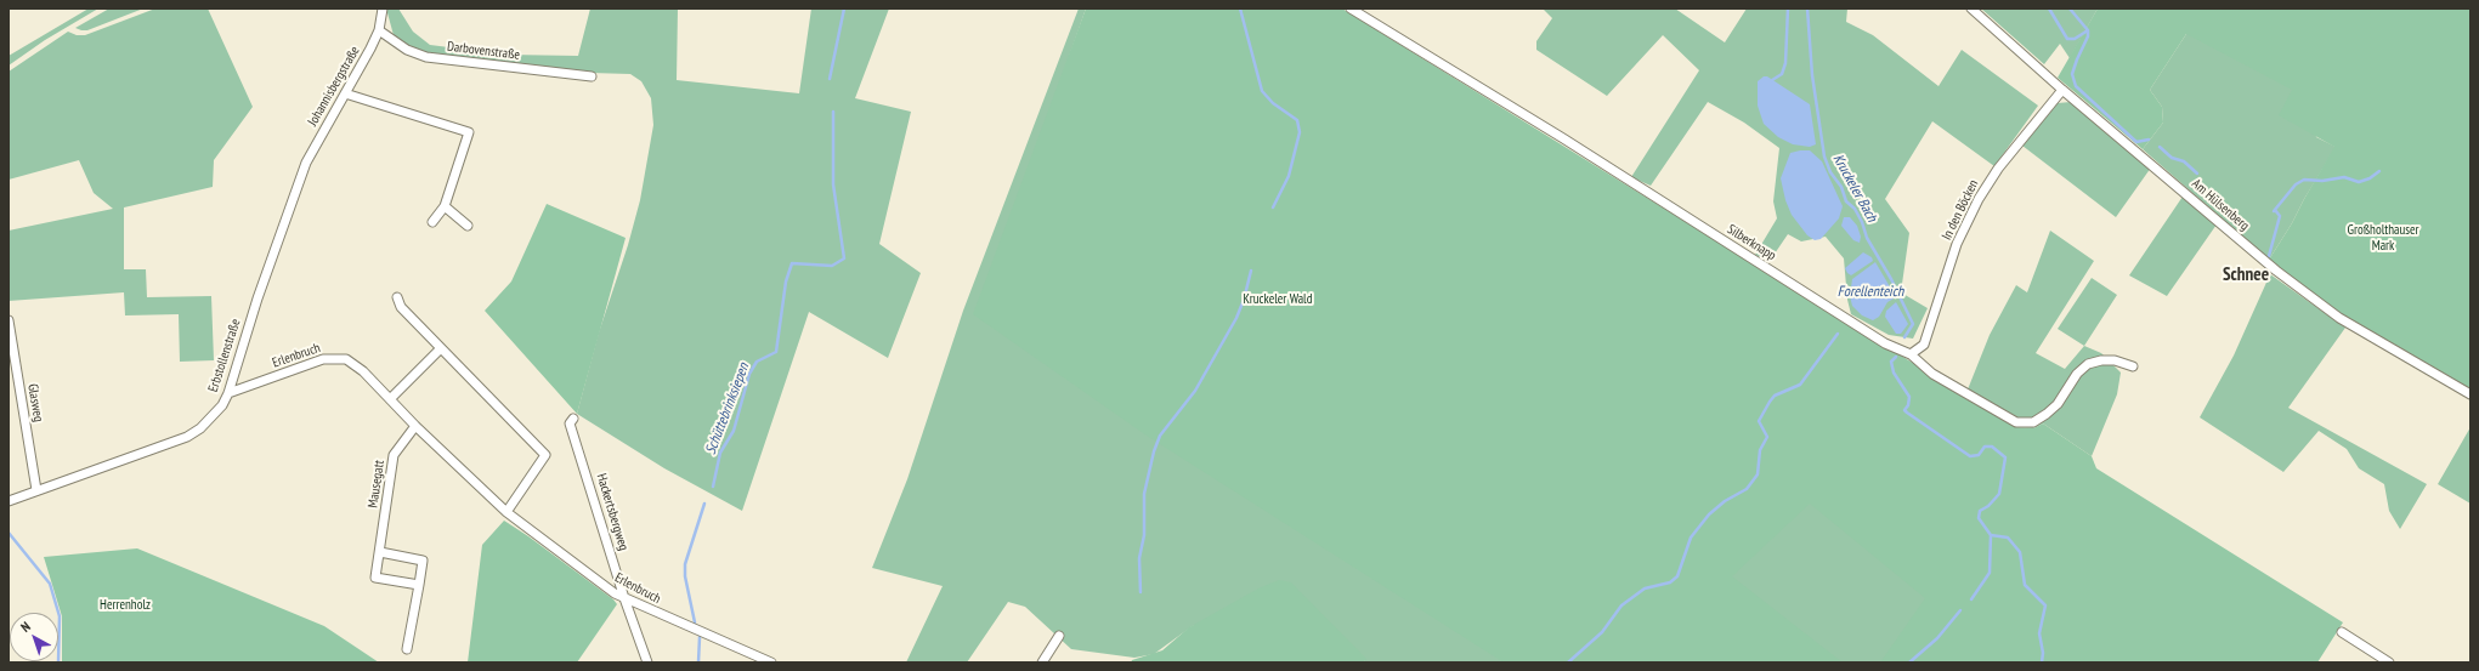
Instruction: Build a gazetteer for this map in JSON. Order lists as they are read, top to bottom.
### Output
{
  "streets": {
    "street": [
      "Darbovenstraße",
      "Johannisbergstraße",
      "Am Hülsenberg",
      "In den Böcken",
      "Silberknapp",
      "Erbstollenstraße",
      "Erlenbruch",
      "Glasweg",
      "Mausegatt",
      "Hackertsbergweg"
    ]
  },
  "crossings": [
    ["Darbovenstraße", "Johannisbergstraße"],
    ["Johannisbergstraße", "Erbstollenstraße"],
    ["Am Hülsenberg", "In den Böcken"],
    ["In den Böcken", "Silberknapp"],
    ["Erbstollenstraße", "Erlenbruch"],
    ["Erbstollenstraße", "Glasweg"],
    ["Erlenbruch", "Mausegatt"],
    ["Erlenbruch", "Hackertsbergweg"]
  ],
  "districts": ["Schnee"],
  "water": ["Kruckeler Bach", "Forellenteich", "Schüttebrinksiepen"],
  "parks": ["Großholthauser Mark", "Kruckeler Wald", "Herrenholz"],
  "north": "top left"
}
